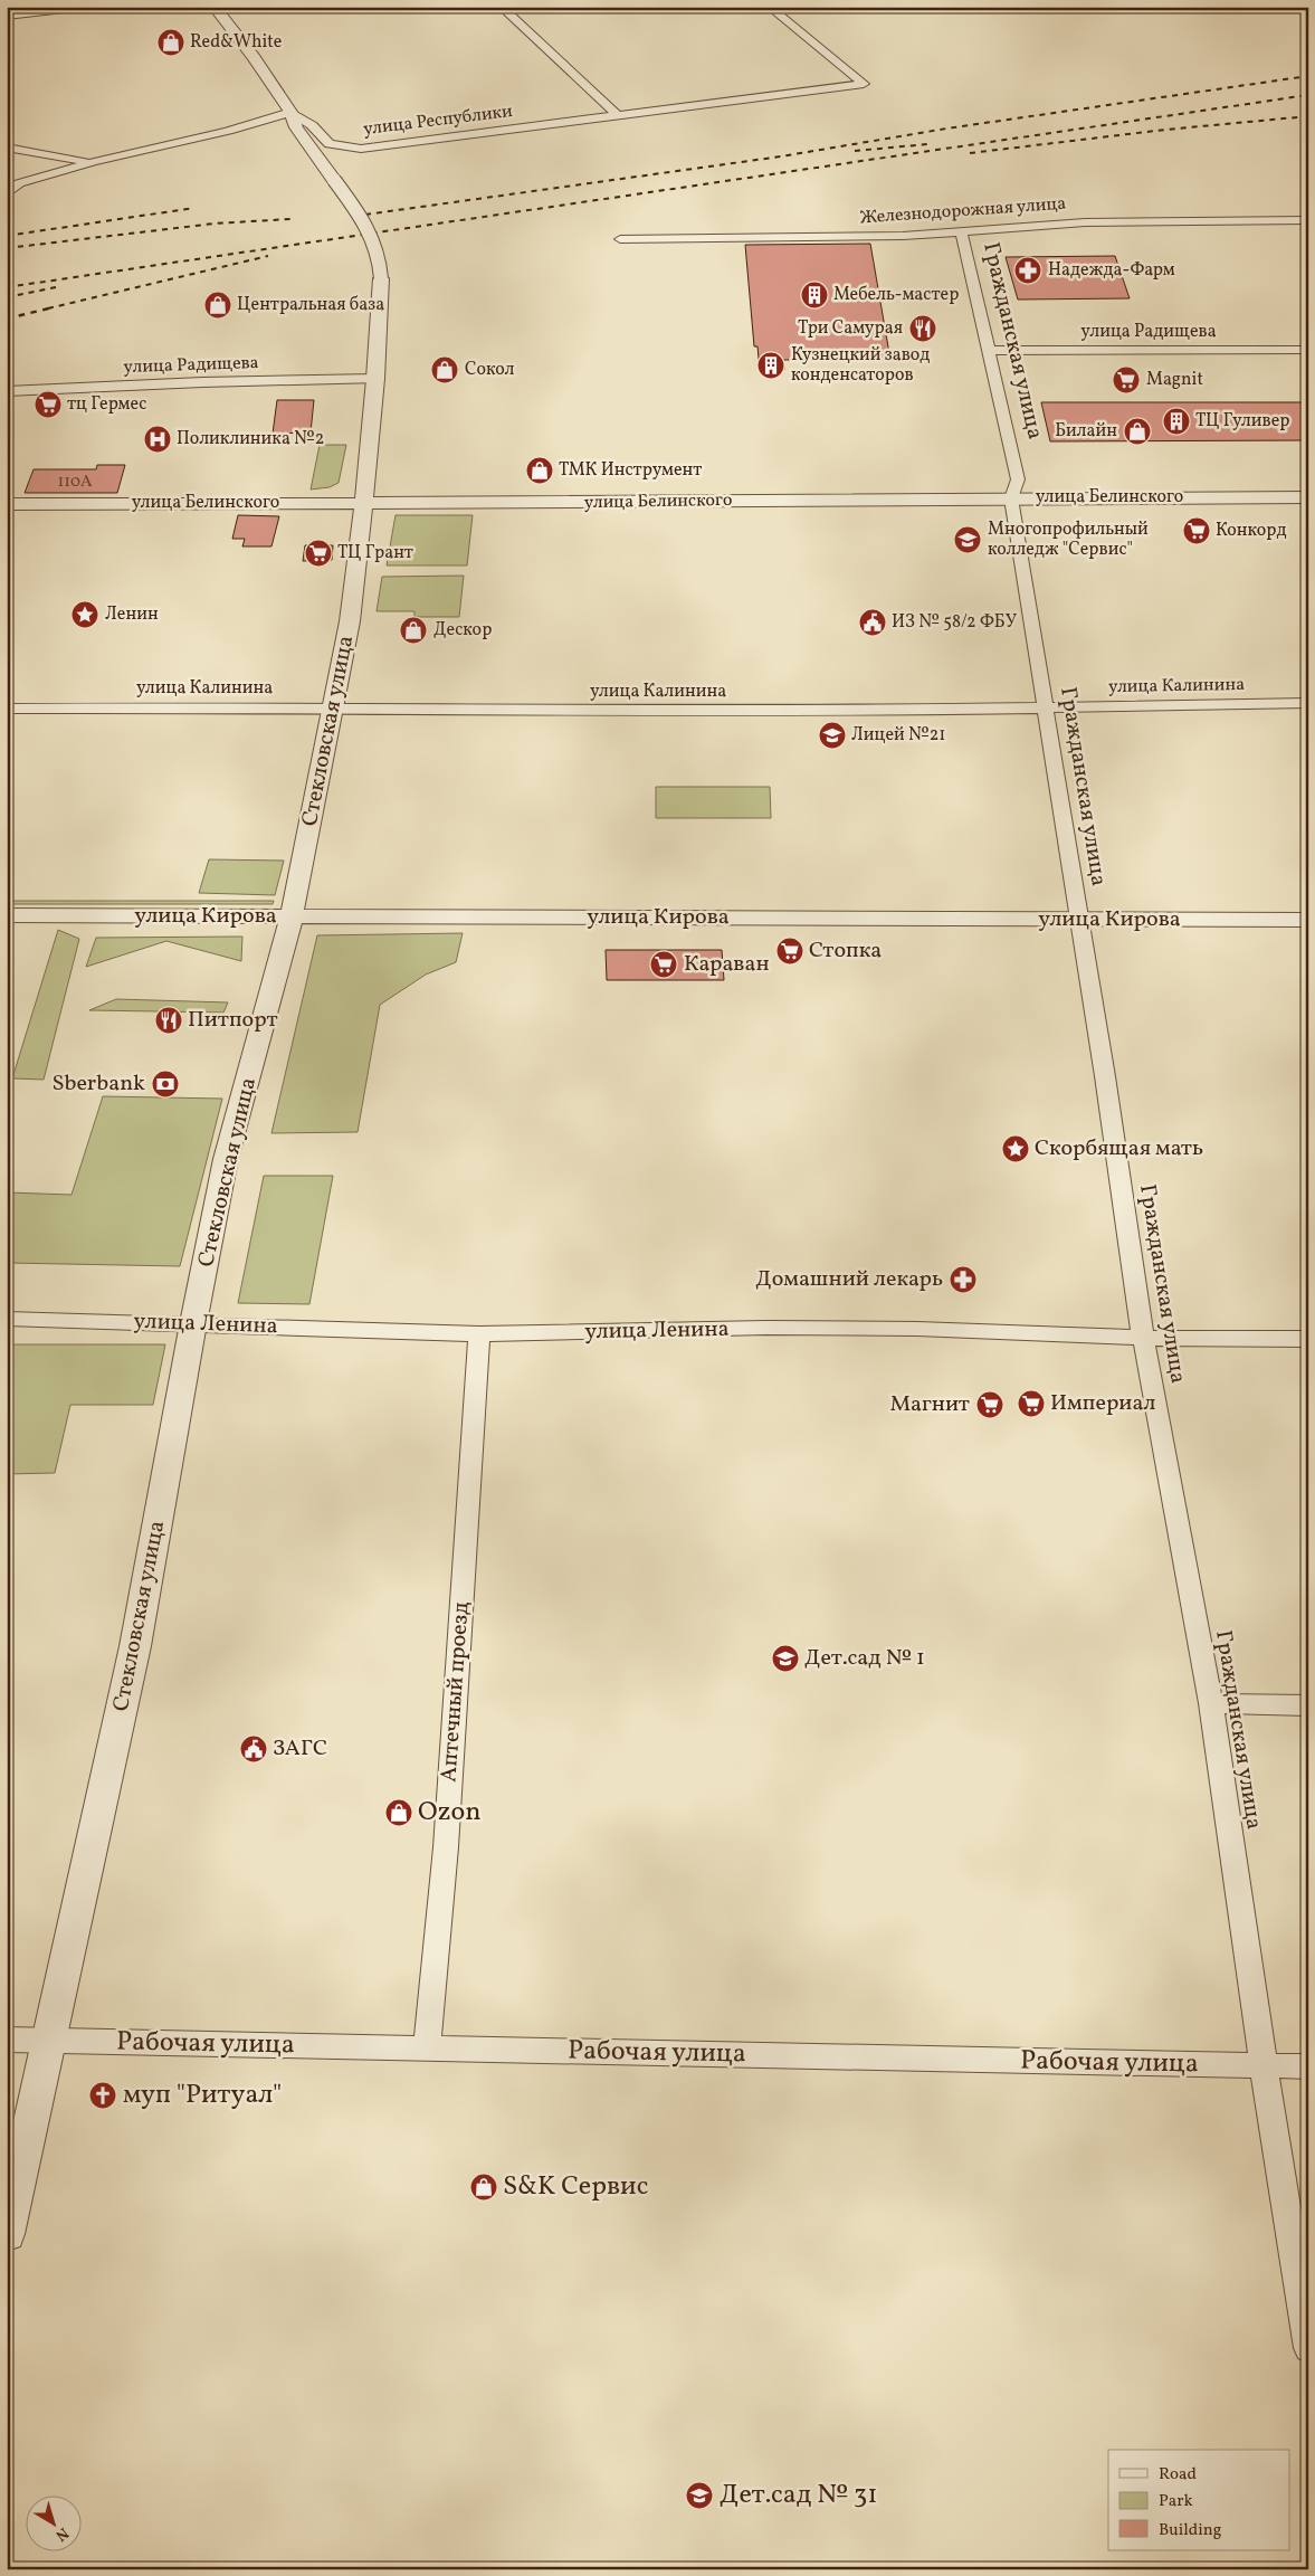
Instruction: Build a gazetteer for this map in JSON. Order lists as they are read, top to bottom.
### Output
{
  "streets": {
    "street": [
      "улица Республики",
      "Железнодорожная улица",
      "улица Радищева",
      "Гражданская улица",
      "улица Белинского",
      "улица Калинина",
      "Стекловская улица",
      "улица Кирова",
      "улица Ленина",
      "Аптечный проезд",
      "Рабочая улица"
    ]
  },
  "crossings": [
    ["улица Республики", "Стекловская улица"],
    ["Железнодорожная улица", "Гражданская улица"],
    ["улица Радищева", "Гражданская улица"],
    ["улица Радищева", "Стекловская улица"],
    ["Гражданская улица", "улица Белинского"],
    ["Гражданская улица", "улица Калинина"],
    ["Гражданская улица", "улица Кирова"],
    ["Гражданская улица", "улица Ленина"],
    ["Гражданская улица", "Рабочая улица"],
    ["улица Белинского", "Стекловская улица"],
    ["улица Калинина", "Стекловская улица"],
    ["Стекловская улица", "улица Кирова"],
    ["Стекловская улица", "улица Ленина"],
    ["Стекловская улица", "Рабочая улица"],
    ["улица Ленина", "Аптечный проезд"],
    ["Аптечный проезд", "Рабочая улица"]
  ],
  "places": {
    "shop": [
      "Red&White",
      "Центральная база",
      "Сокол",
      "Билайн",
      "ТМК Инструмент",
      "Дескор",
      "Ozon",
      "S&K Сервис"
    ],
    "pharmacy": ["Надежда-Фарм", "Домашний лекарь"],
    "building": ["Мебель-мастер", "Кузнецкий завод конденсаторов", "ТЦ Гуливер"],
    "restaurant": ["Три Самурая", "Питпорт"],
    "supermarket": [
      "Magnit",
      "тц Гермес",
      "Конкорд",
      "ТЦ Грант",
      "Стопка",
      "Караван",
      "Империал",
      "Магнит"
    ],
    "hospital": ["Поликлиника №2"],
    "school or university": [
      "Многопрофильный колледж \"Сервис\"",
      "Лицей №21",
      "Дет.сад № 1",
      "Дет.сад № 31"
    ],
    "place": ["Ленин", "Скорбящая мать"],
    "public building": ["ИЗ № 58/2 ФБУ", "ЗАГС"],
    "bank": ["Sberbank"],
    "church": ["муп \"Ритуал\""]
  },
  "house_numbers": ["110А"],
  "legend": ["Road", "Park", "Building"],
  "north": "bottom right"
}
